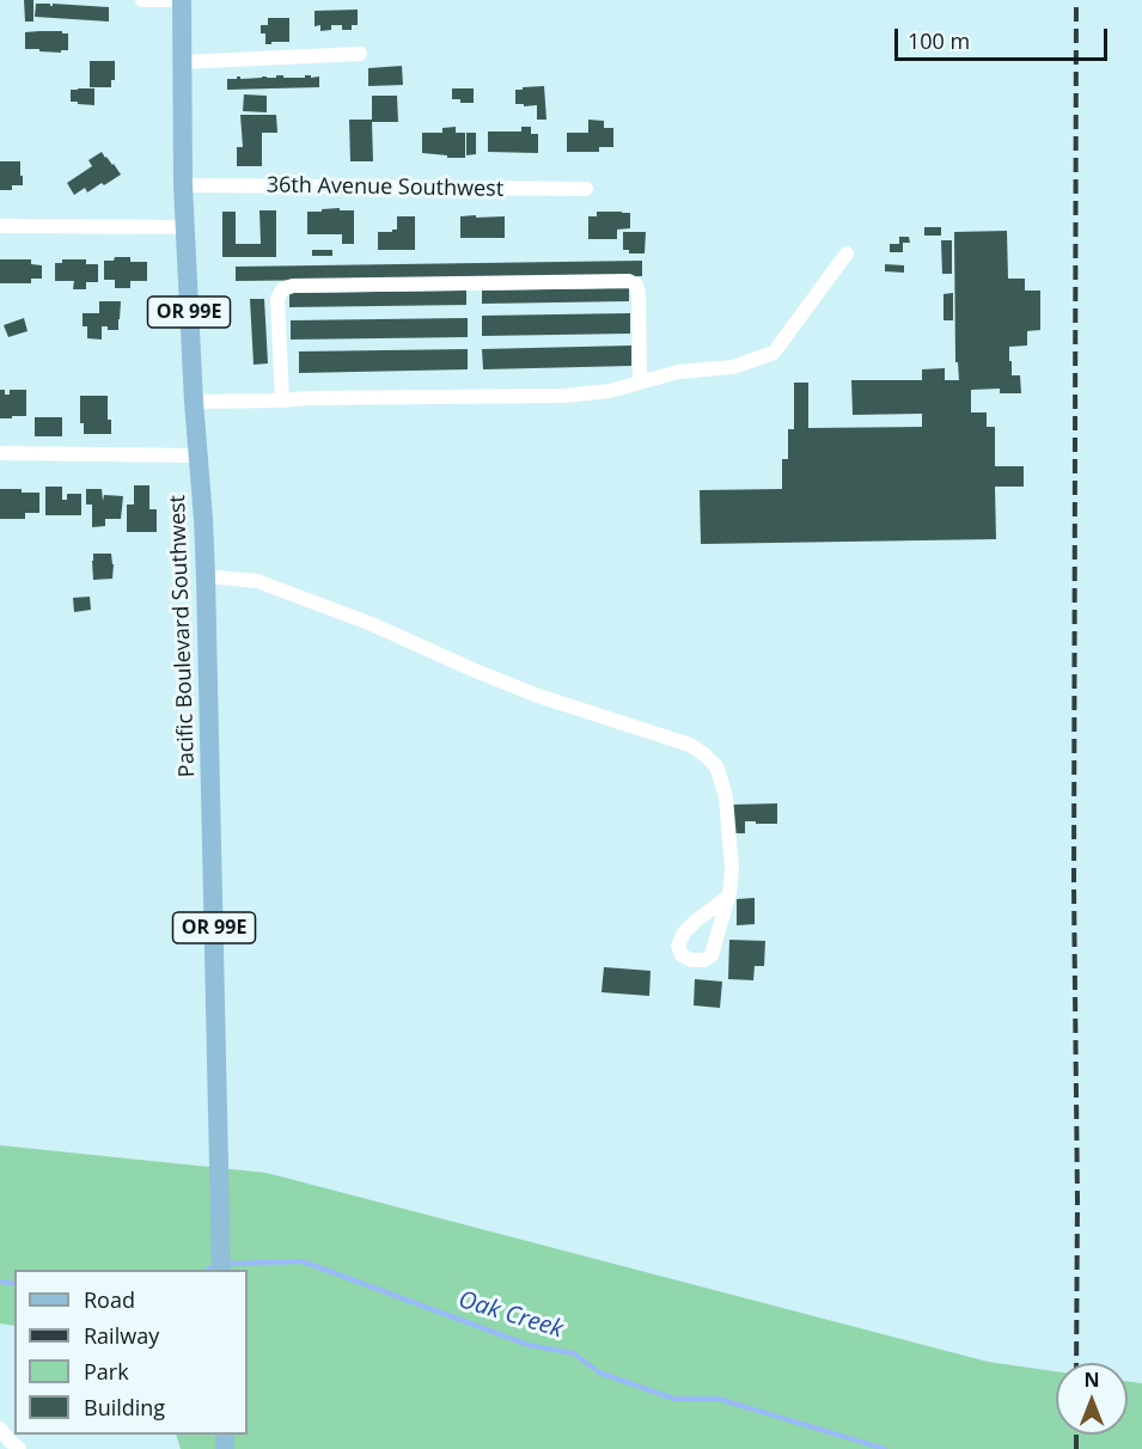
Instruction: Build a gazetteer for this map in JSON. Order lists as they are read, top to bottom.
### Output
{
  "streets": {
    "main road": ["OR 99E", "Pacific Boulevard Southwest"],
    "street": ["36th Avenue Southwest"]
  },
  "crossings": [
    ["36th Avenue Southwest", "Pacific Boulevard Southwest"]
  ],
  "water": ["Oak Creek"],
  "legend": [
    "Road",
    "Railway",
    "Park",
    "Building"
  ],
  "scale_bar": "100 m",
  "north": "top"
}
